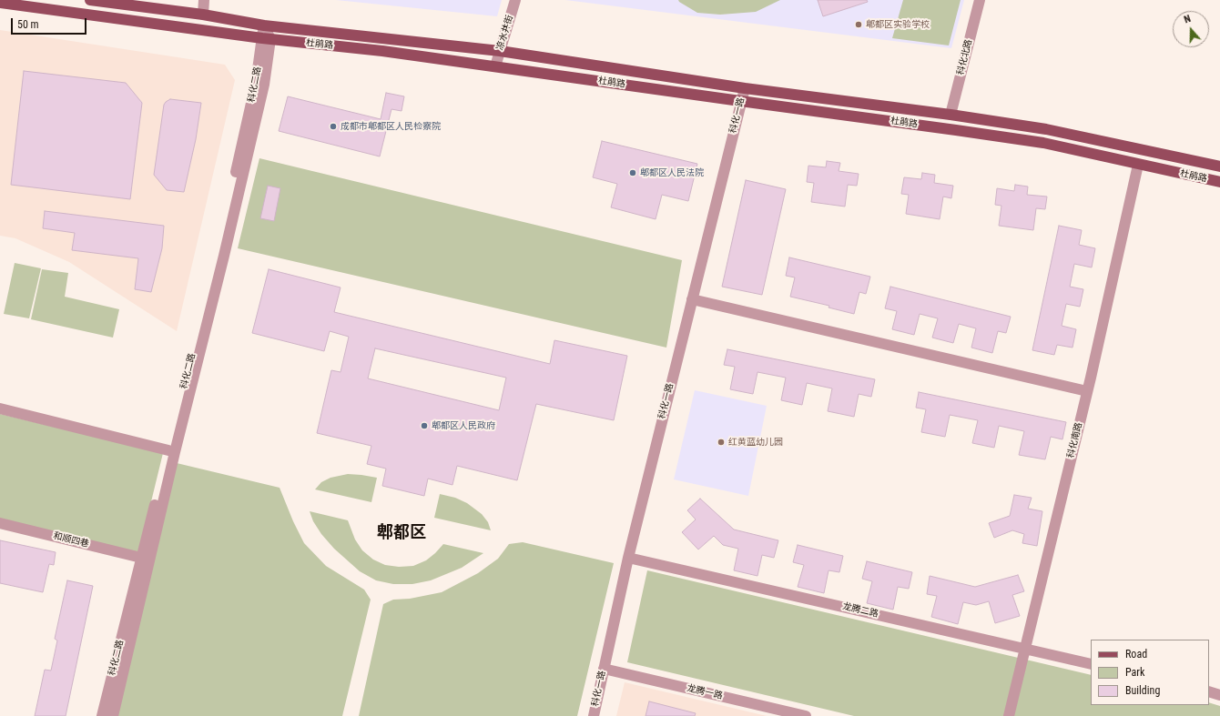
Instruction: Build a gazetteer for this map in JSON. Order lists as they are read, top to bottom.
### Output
{
  "streets": {
    "main road": ["杜鹃路"],
    "street": [
      "凉水井街",
      "科化北路",
      "科化二路",
      "科化一路",
      "科化南路",
      "和顺四巷",
      "龙腾二路",
      "龙腾一路"
    ]
  },
  "crossings": [
    ["凉水井街", "杜鹃路"],
    ["杜鹃路", "科化北路"],
    ["杜鹃路", "科化二路"],
    ["杜鹃路", "科化一路"],
    ["杜鹃路", "科化南路"],
    ["科化二路", "和顺四巷"],
    ["科化一路", "龙腾二路"],
    ["科化一路", "龙腾一路"],
    ["科化南路", "龙腾二路"]
  ],
  "districts": ["郫都区"],
  "places": [
    "郫都区实验学校",
    "成都市郫都区人民检察院",
    "郫都区人民法院",
    "郫都区人民政府",
    "红黄蓝幼儿园"
  ],
  "legend": ["Road", "Park", "Building"],
  "scale_bar": "50 m",
  "north": "top"
}
